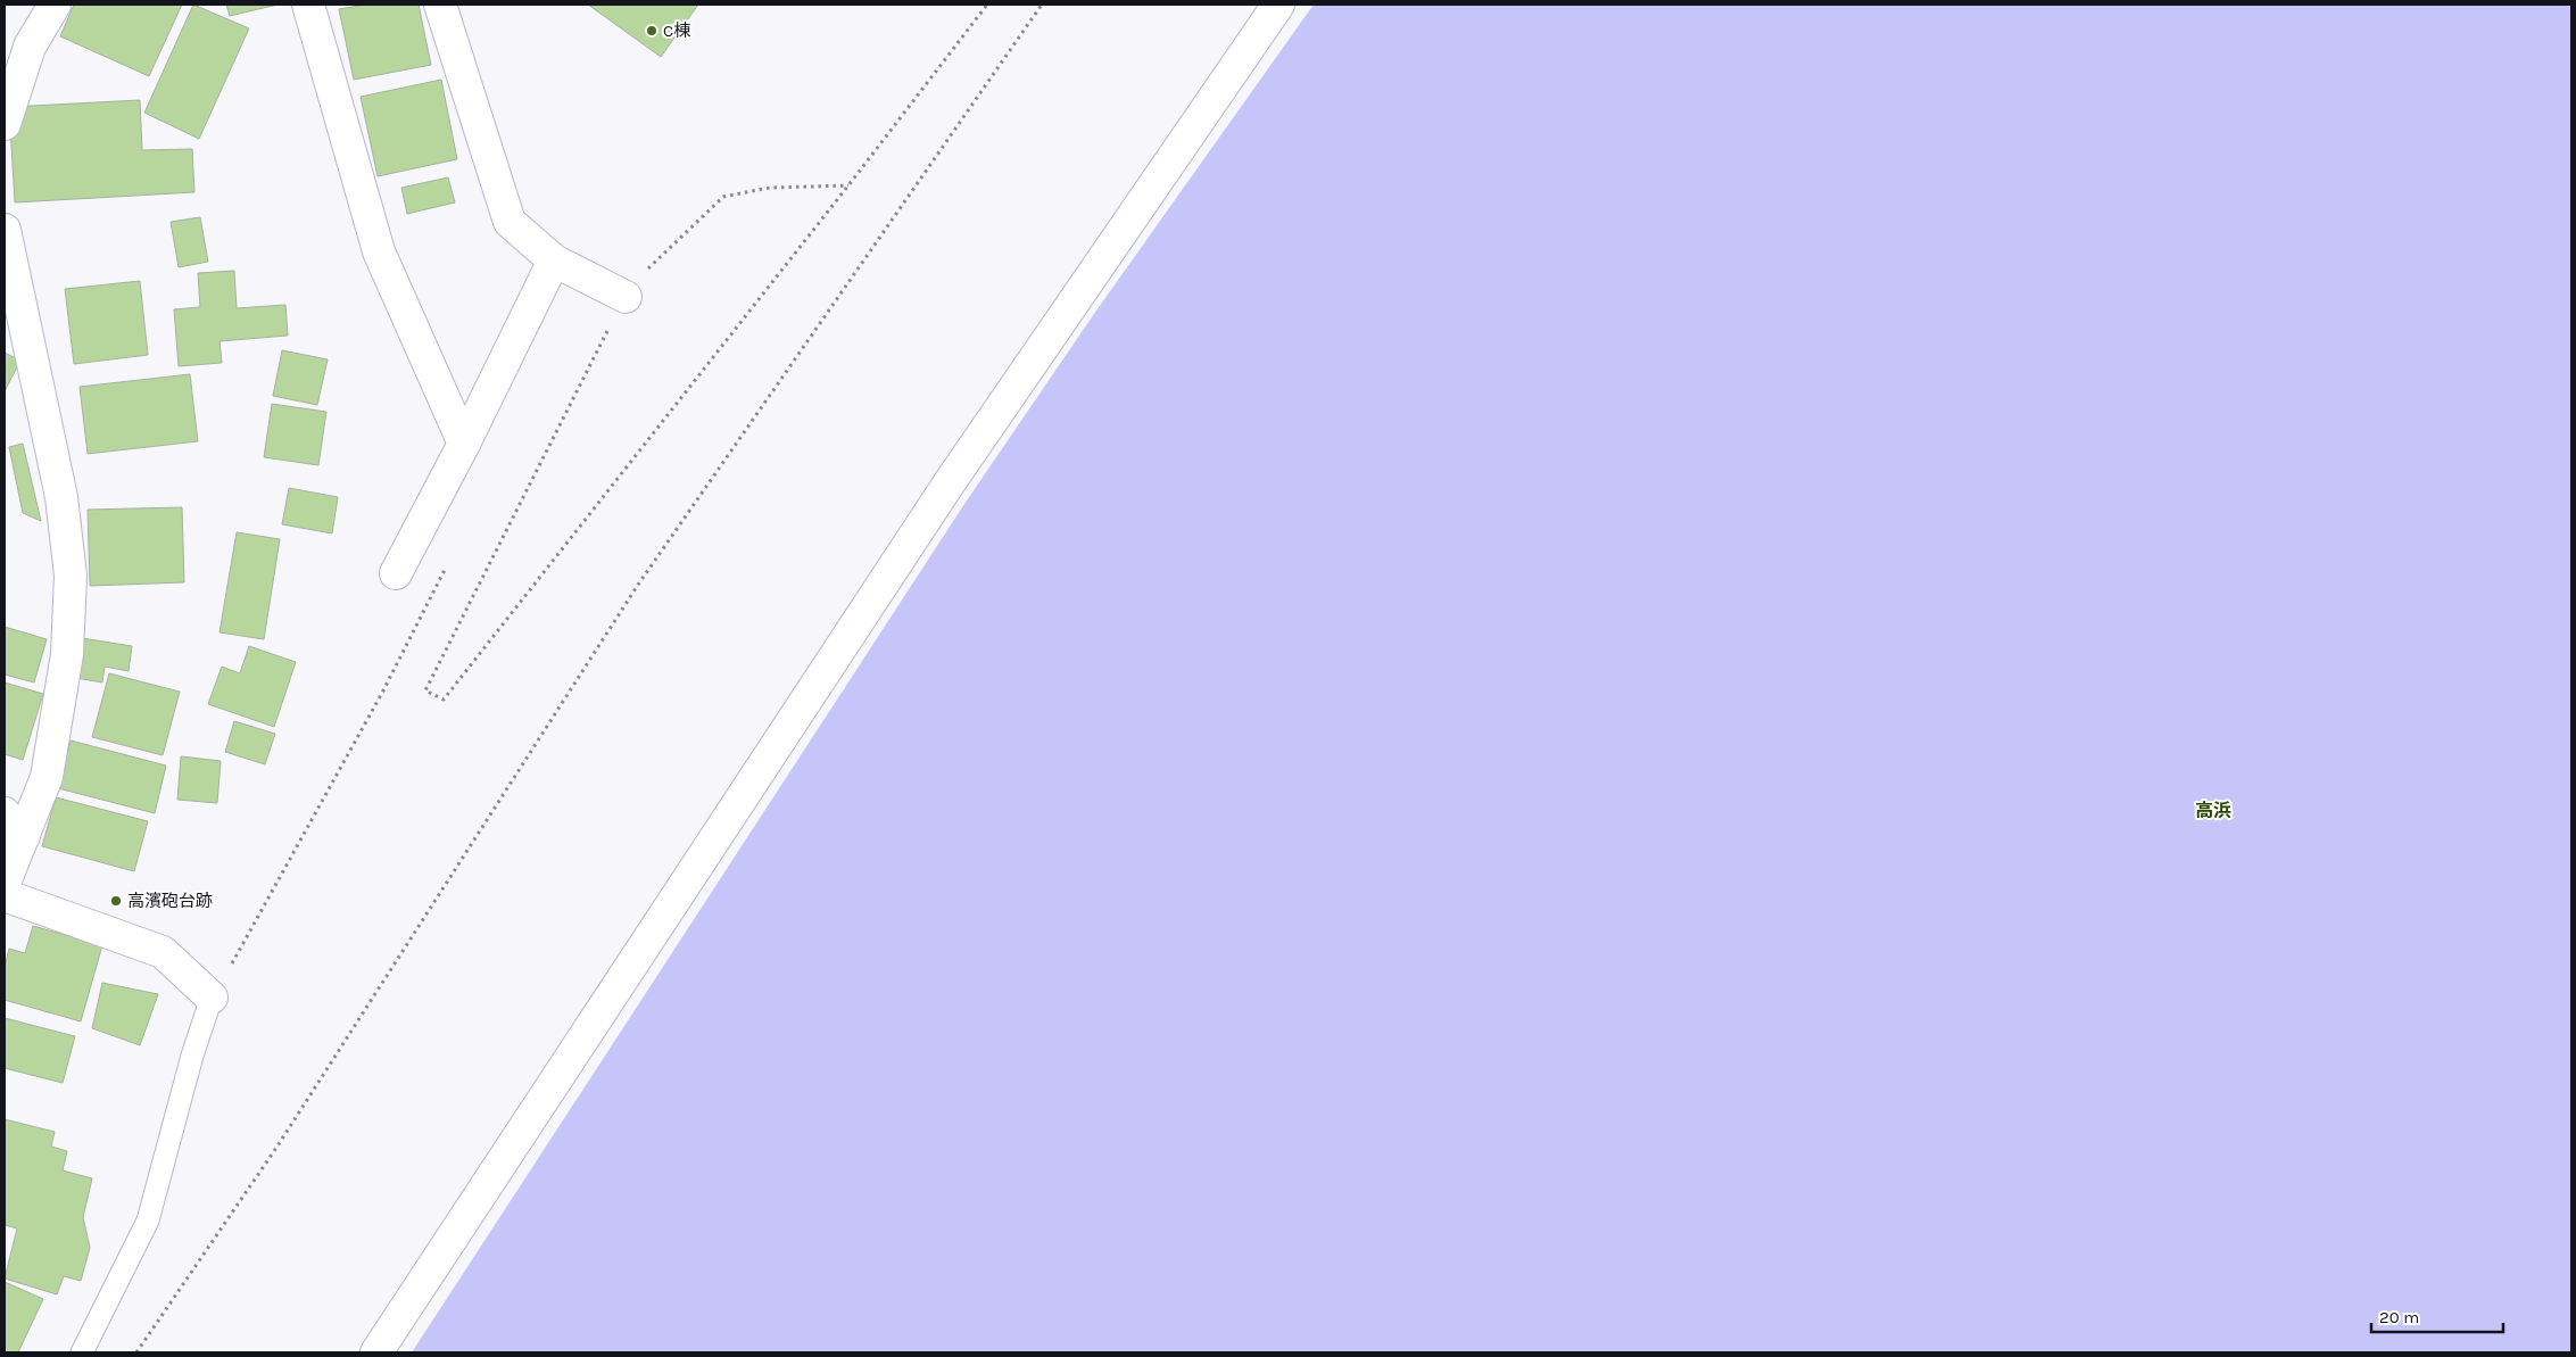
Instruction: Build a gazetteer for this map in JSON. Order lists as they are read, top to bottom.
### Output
{
  "districts": ["高浜"],
  "places": ["C棟", "高濱砲台跡"],
  "scale_bar": "20 m"
}
